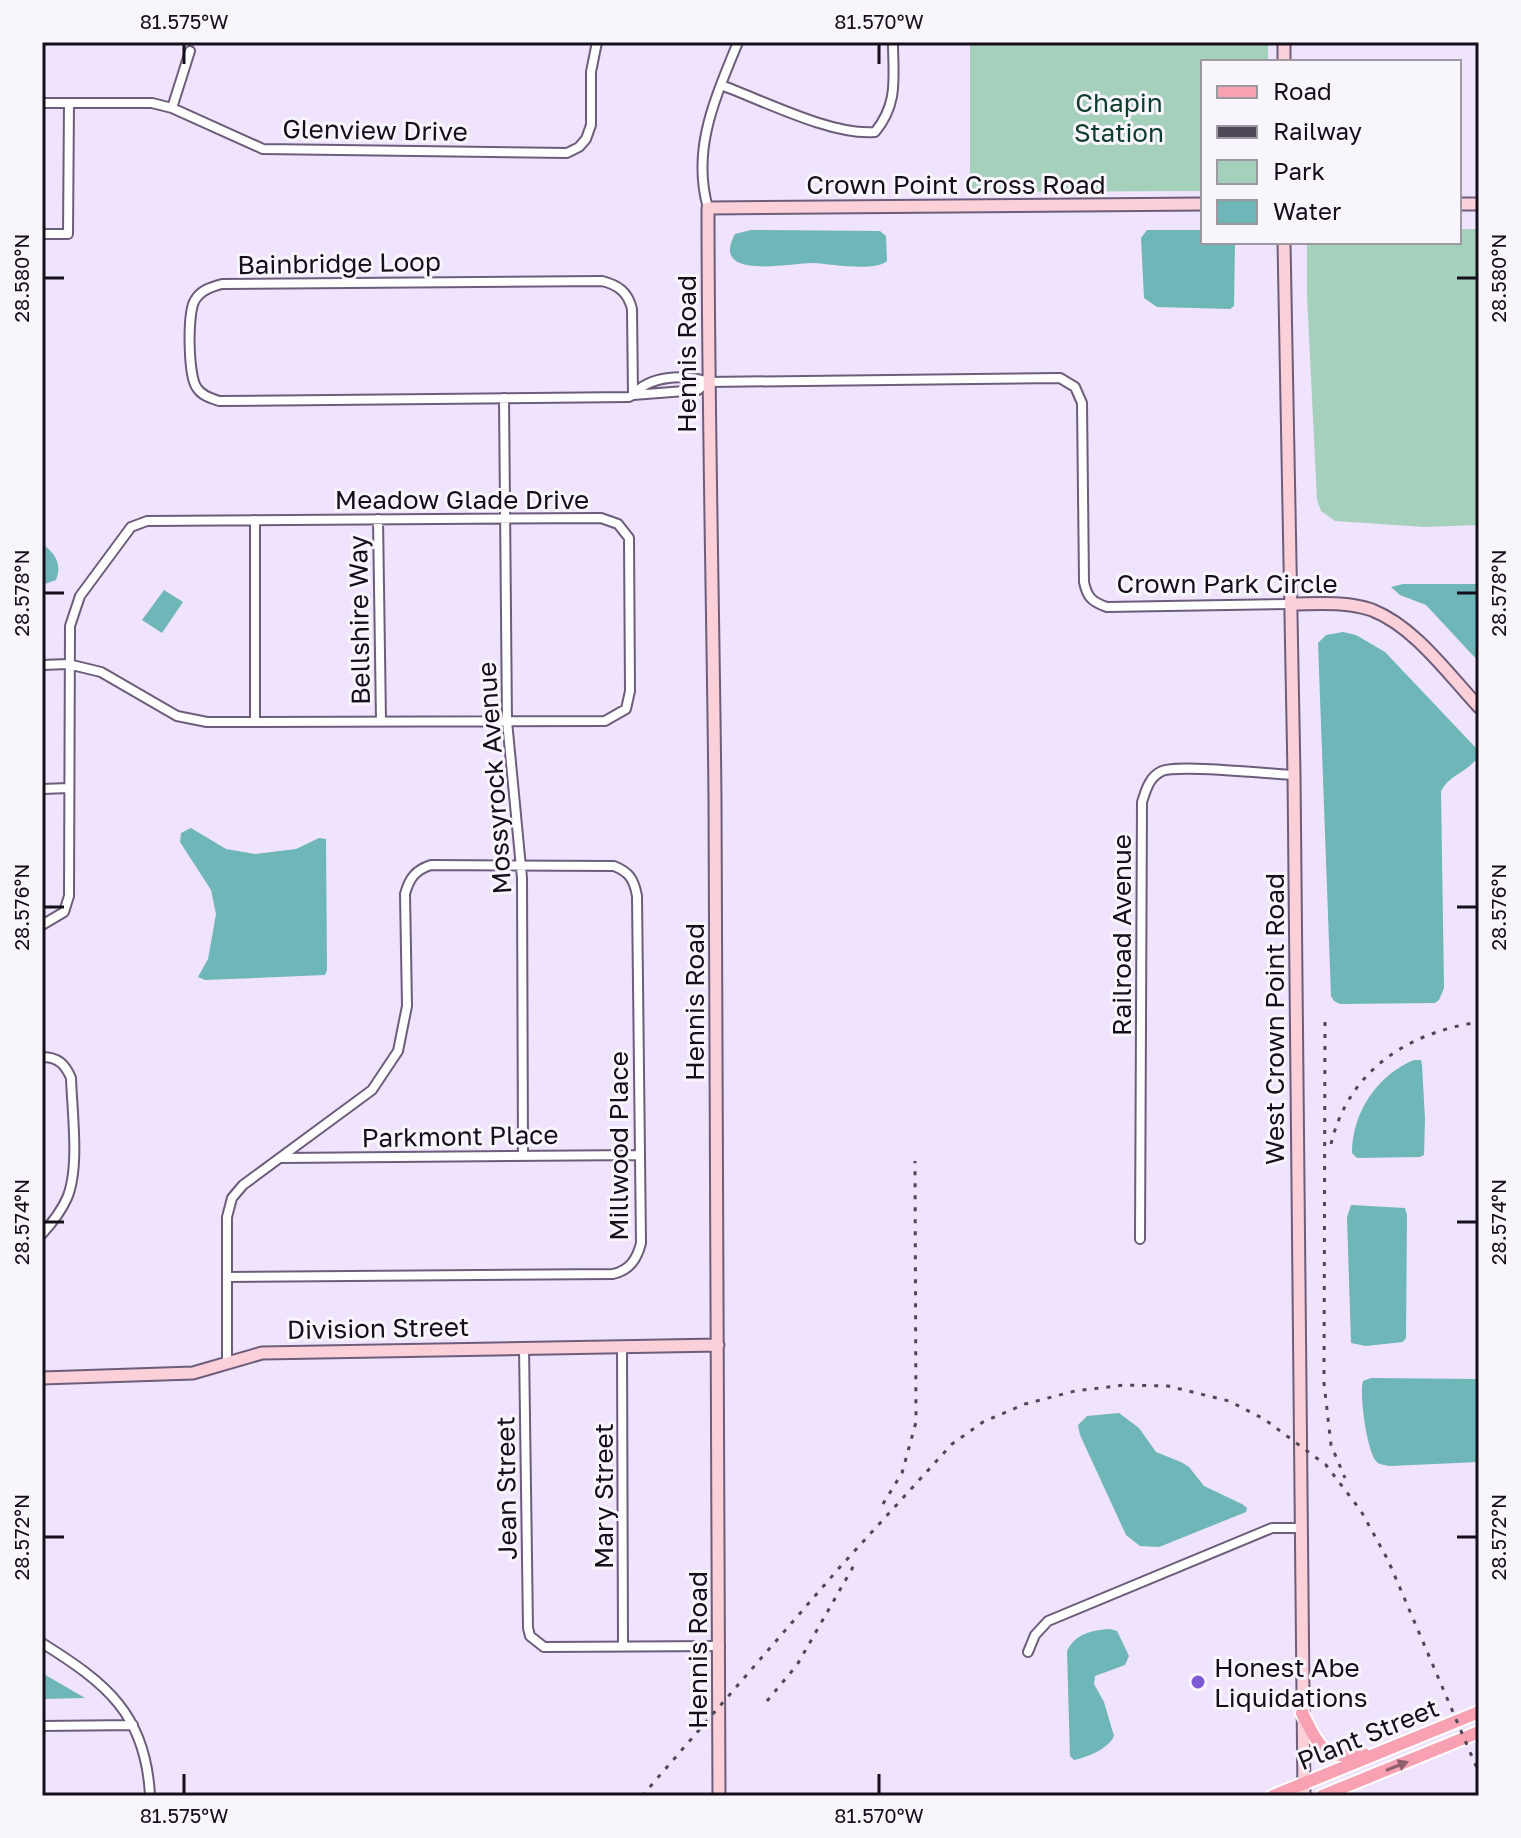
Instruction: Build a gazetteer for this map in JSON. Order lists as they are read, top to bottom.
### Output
{
  "streets": {
    "main road": ["Plant Street"],
    "street": [
      "Glenview Drive",
      "Crown Point Cross Road",
      "Bainbridge Loop",
      "Hennis Road",
      "Meadow Glade Drive",
      "Crown Park Circle",
      "Bellshire Way",
      "Mossyrock Avenue",
      "Railroad Avenue",
      "West Crown Point Road",
      "Parkmont Place",
      "Millwood Place",
      "Division Street",
      "Jean Street",
      "Mary Street"
    ]
  },
  "crossings": [
    ["Crown Point Cross Road", "Hennis Road"],
    ["Bainbridge Loop", "Hennis Road"],
    ["Bainbridge Loop", "Crown Park Circle"],
    ["Bainbridge Loop", "Mossyrock Avenue"],
    ["Hennis Road", "Crown Park Circle"],
    ["Hennis Road", "Division Street"],
    ["Meadow Glade Drive", "Bellshire Way"],
    ["Meadow Glade Drive", "Mossyrock Avenue"],
    ["Crown Park Circle", "West Crown Point Road"],
    ["Mossyrock Avenue", "Parkmont Place"],
    ["Mossyrock Avenue", "Millwood Place"],
    ["Railroad Avenue", "West Crown Point Road"],
    ["West Crown Point Road", "Plant Street"],
    ["Parkmont Place", "Millwood Place"],
    ["Division Street", "Jean Street"],
    ["Division Street", "Mary Street"],
    ["Jean Street", "Mary Street"]
  ],
  "parks": ["Chapin Station"],
  "places": ["Honest Abe Liquidations"],
  "legend": [
    "Road",
    "Railway",
    "Park",
    "Water"
  ],
  "coordinates": [
    "81.575°W",
    "81.570°W",
    "28.580°N",
    "28.578°N",
    "28.576°N",
    "28.574°N",
    "28.572°N"
  ]
}
